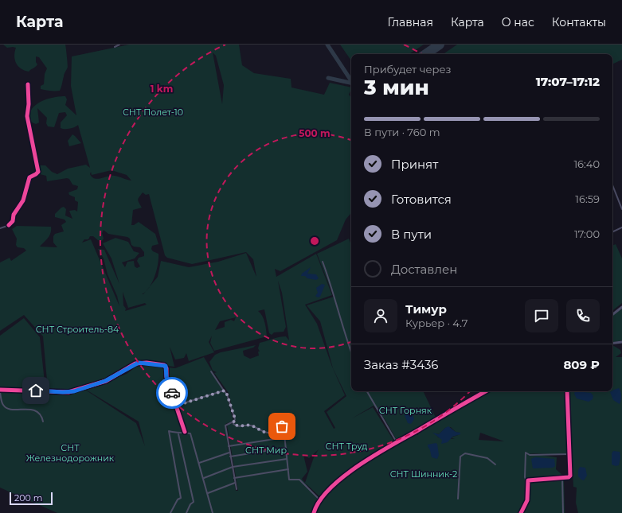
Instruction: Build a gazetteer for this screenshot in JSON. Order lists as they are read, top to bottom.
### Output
{
  "parks": [
    "СНТ Полет-10",
    "СНТ Строитель-84",
    "СНТ Горняк",
    "СНТ Труд",
    "СНТ Железнодорожник",
    "СНТ Мир",
    "СНТ Шинник-2"
  ],
  "scale_bar": "200 m",
  "page": {
    "header": "Карта",
    "nav": [
      "Главная",
      "Карта",
      "О нас",
      "Контакты"
    ],
    "heading": ["3 мин", "Прибудет через", "17:07–17:12"],
    "panel": [
      "Тимур",
      "Курьер · 4.7",
      "Заказ #3436",
      "809 ₽"
    ],
    "bar": "В пути · 760 m",
    "list": [
      ["Принят", "16:40"],
      ["Готовится", "16:59"],
      ["В пути", "17:00"],
      "Доставлен"
    ],
    "scale": "200 m"
  },
  "rings": ["1 km", "500 m"]
}
